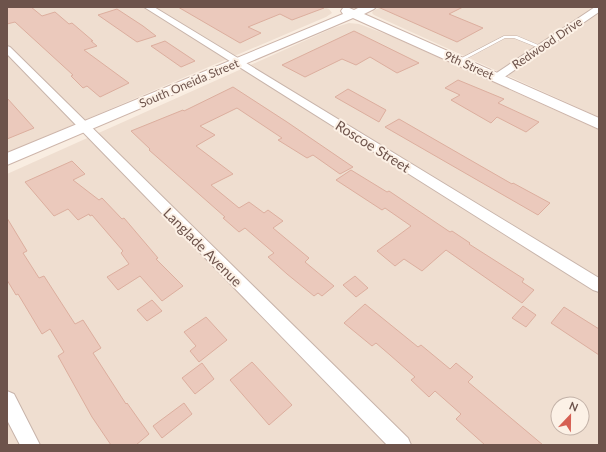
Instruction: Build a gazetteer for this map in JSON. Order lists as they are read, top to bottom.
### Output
{
  "streets": {
    "street": [
      "Redwood Drive",
      "9th Street",
      "South Oneida Street",
      "Roscoe Street",
      "Langlade Avenue"
    ]
  },
  "crossings": [
    ["Redwood Drive", "9th Street"],
    ["9th Street", "South Oneida Street"],
    ["South Oneida Street", "Roscoe Street"],
    ["South Oneida Street", "Langlade Avenue"]
  ],
  "north": "top"
}
